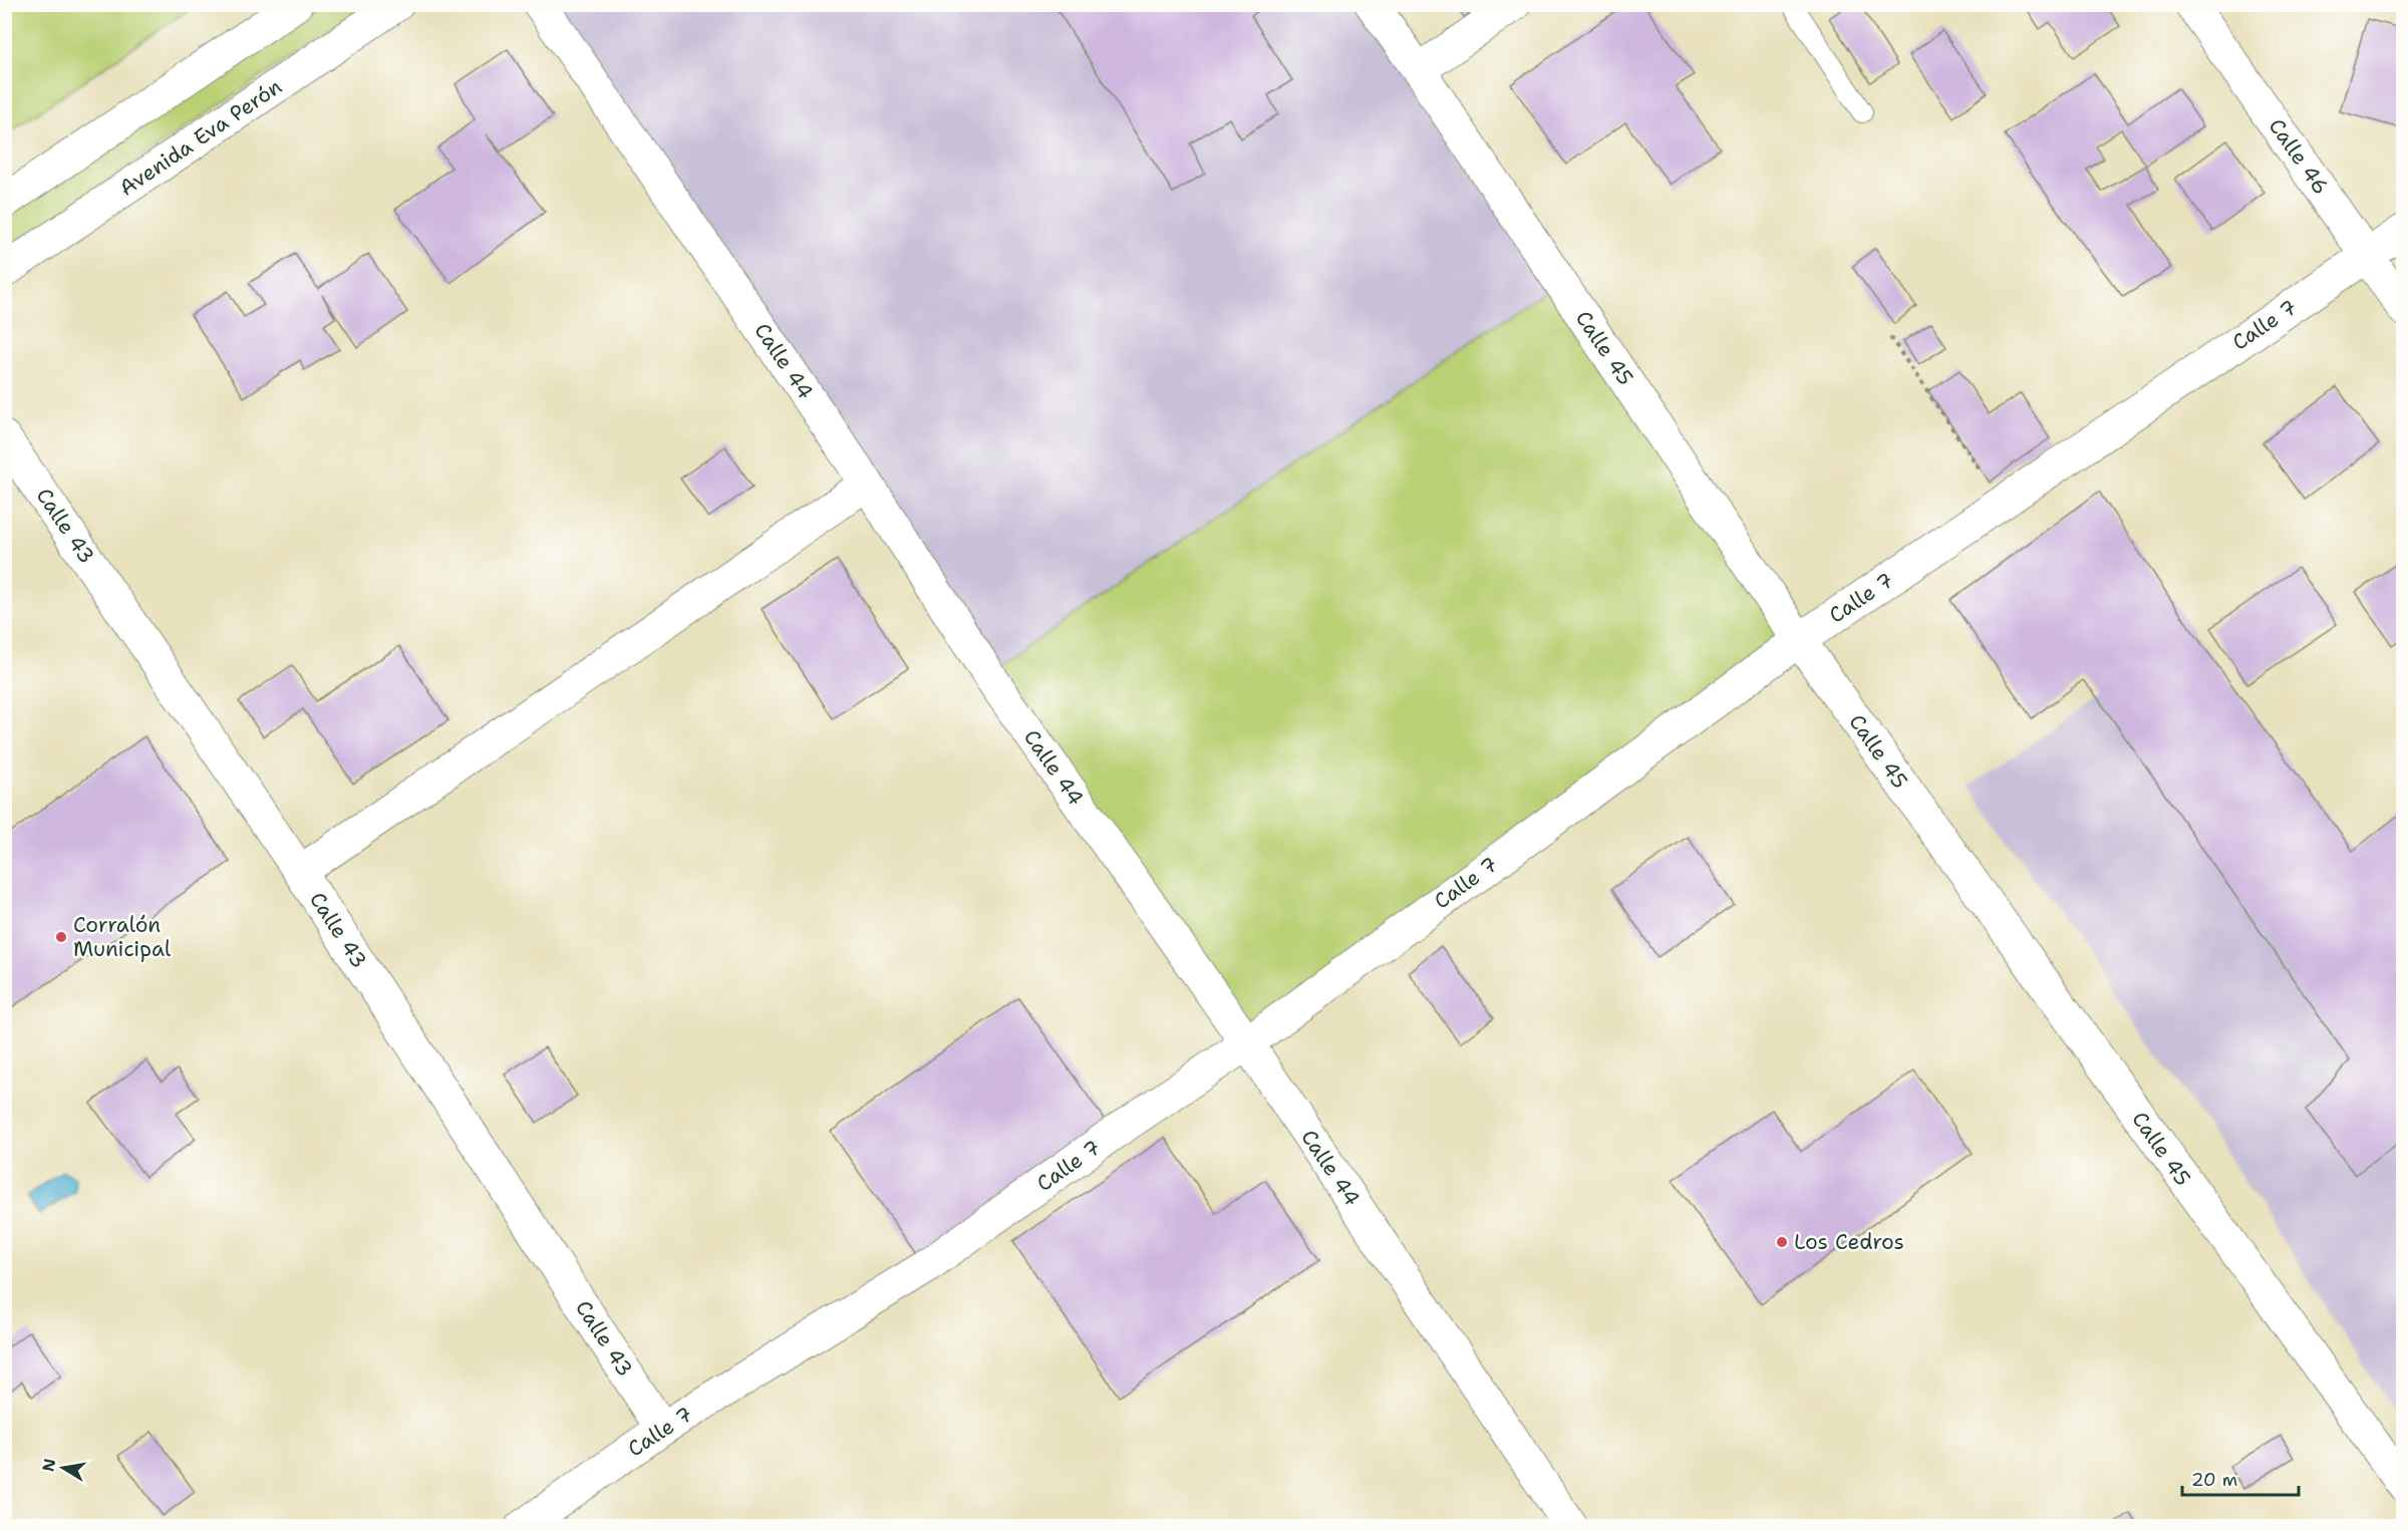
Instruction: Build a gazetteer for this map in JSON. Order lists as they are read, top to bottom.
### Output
{
  "streets": {
    "street": [
      "Avenida Eva Perón",
      "Calle 46",
      "Calle 7",
      "Calle 45",
      "Calle 44",
      "Calle 43"
    ]
  },
  "crossings": [
    ["Calle 46", "Calle 7"],
    ["Calle 7", "Calle 45"],
    ["Calle 7", "Calle 44"],
    ["Calle 7", "Calle 43"]
  ],
  "places": ["Corralón Municipal", "Los Cedros"],
  "scale_bar": "20 m",
  "north": "left"
}
